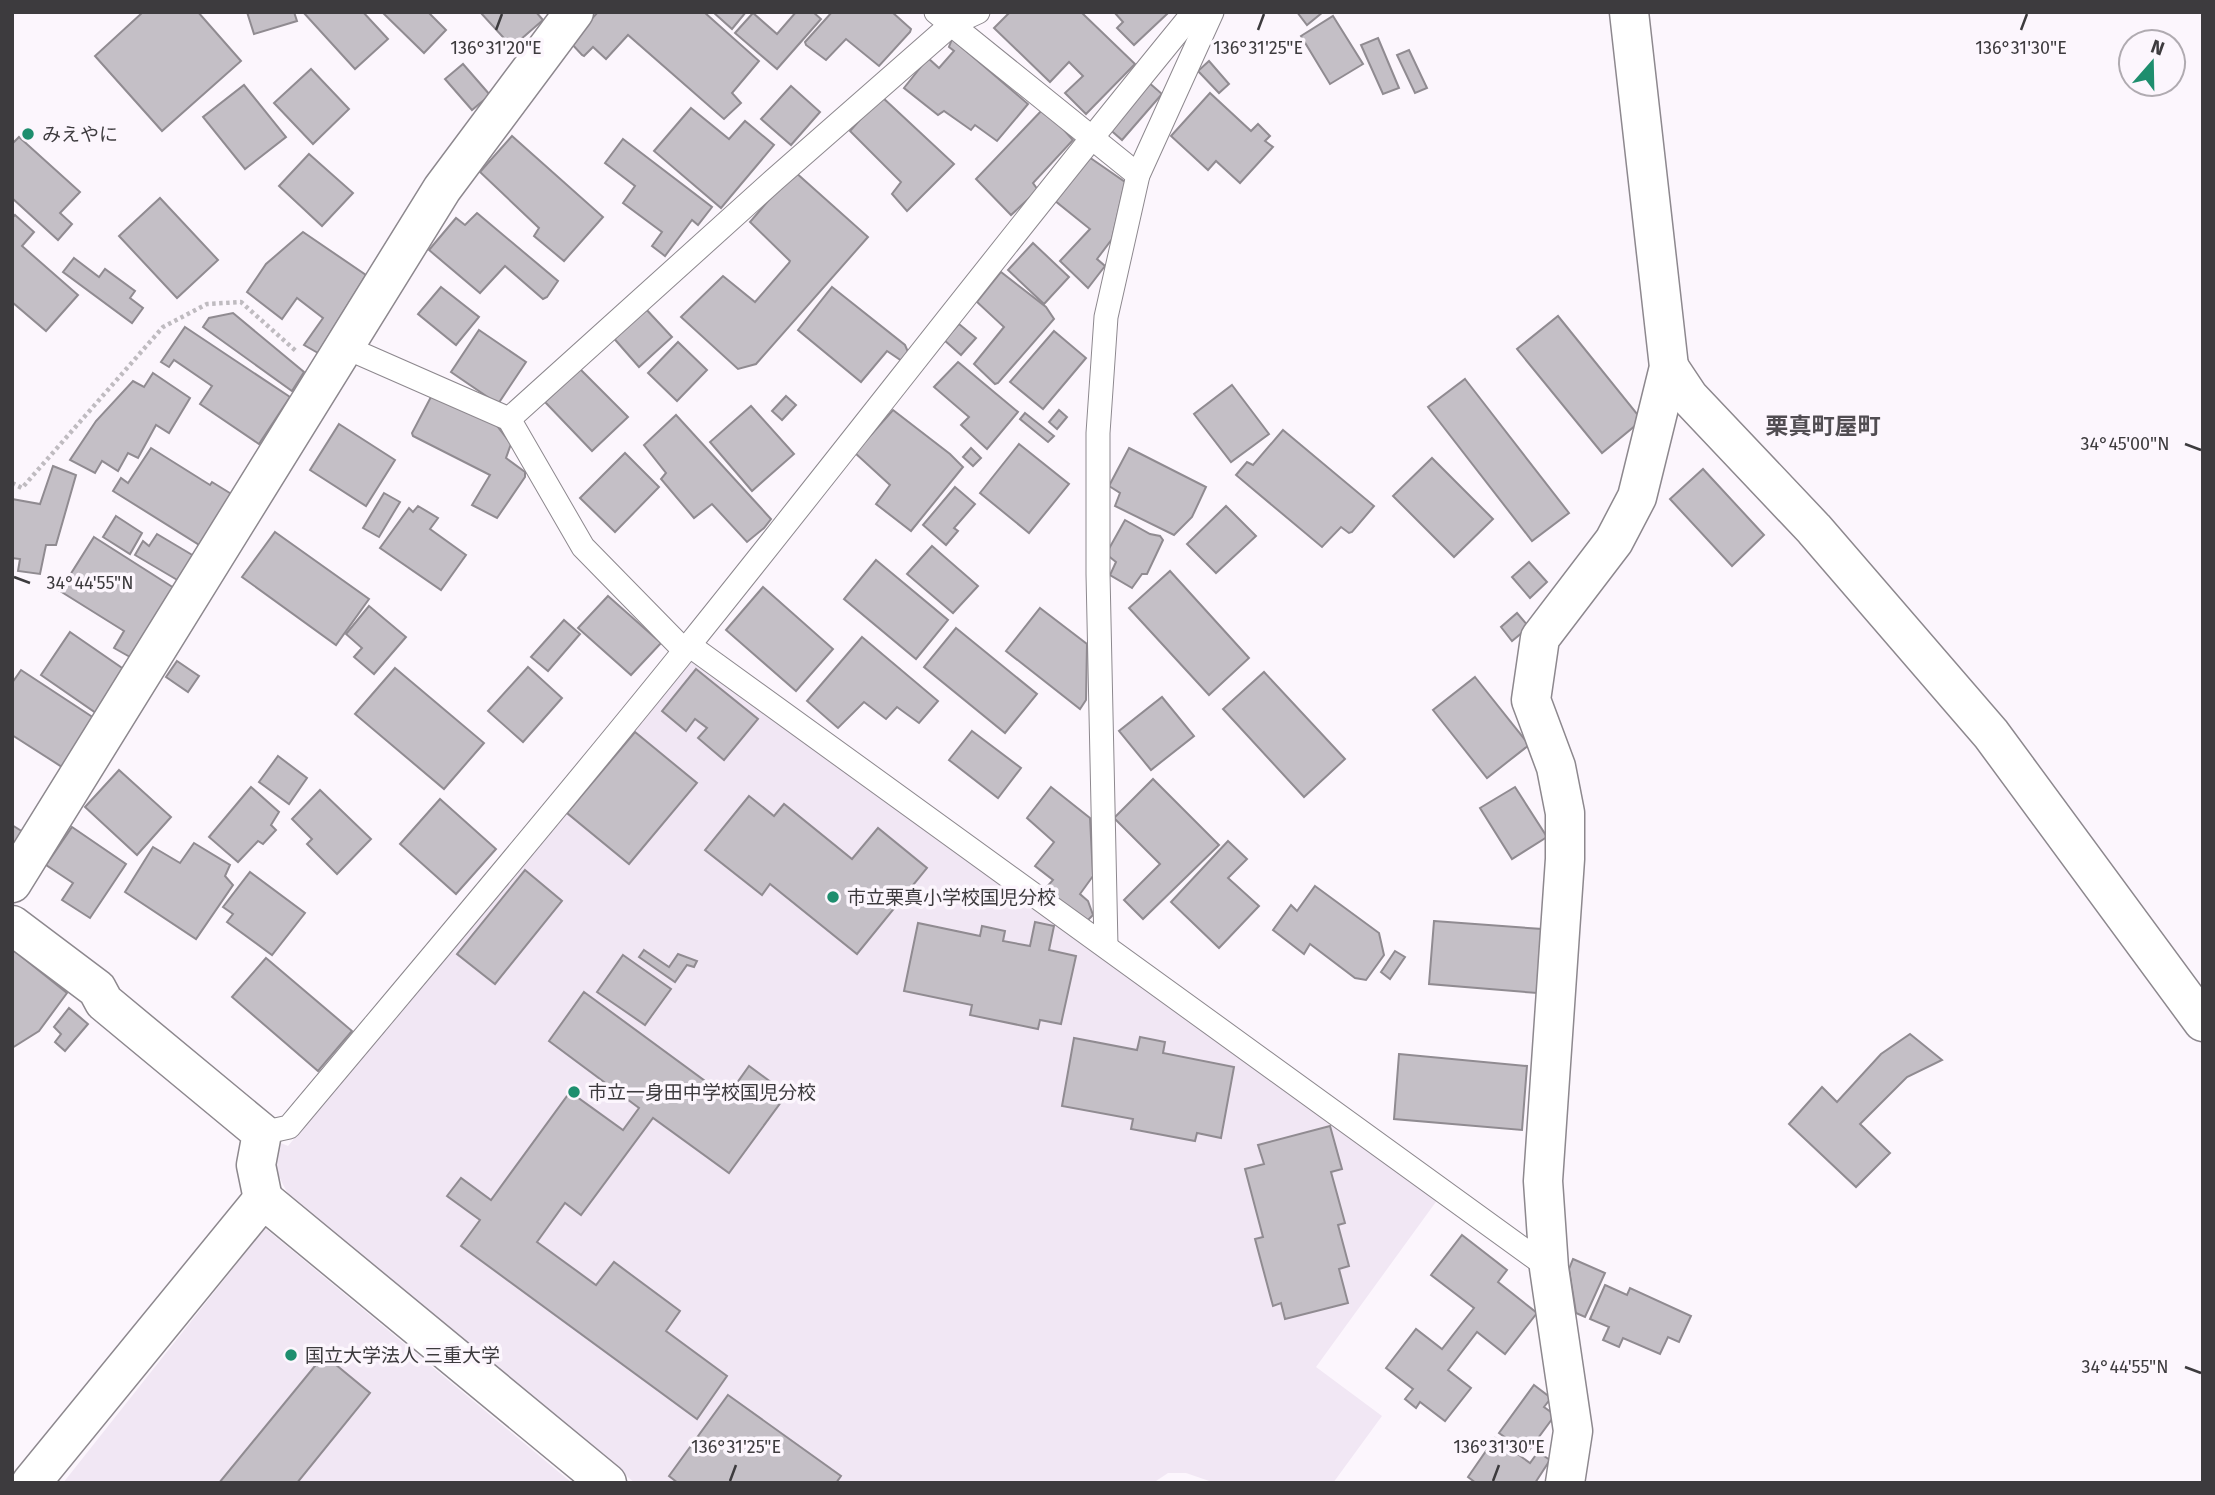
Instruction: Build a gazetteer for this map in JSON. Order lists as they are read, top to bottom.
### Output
{
  "districts": ["栗真町屋町"],
  "places": [
    "みえやに",
    "市立栗真小学校国児分校",
    "市立一身田中学校国児分校",
    "国立大学法人 三重大学"
  ],
  "north": "top",
  "coordinates": [
    "136°31'20\"E",
    "136°31'25\"E",
    "136°31'30\"E",
    "34°45'00\"N",
    "34°44'55\"N"
  ]
}
